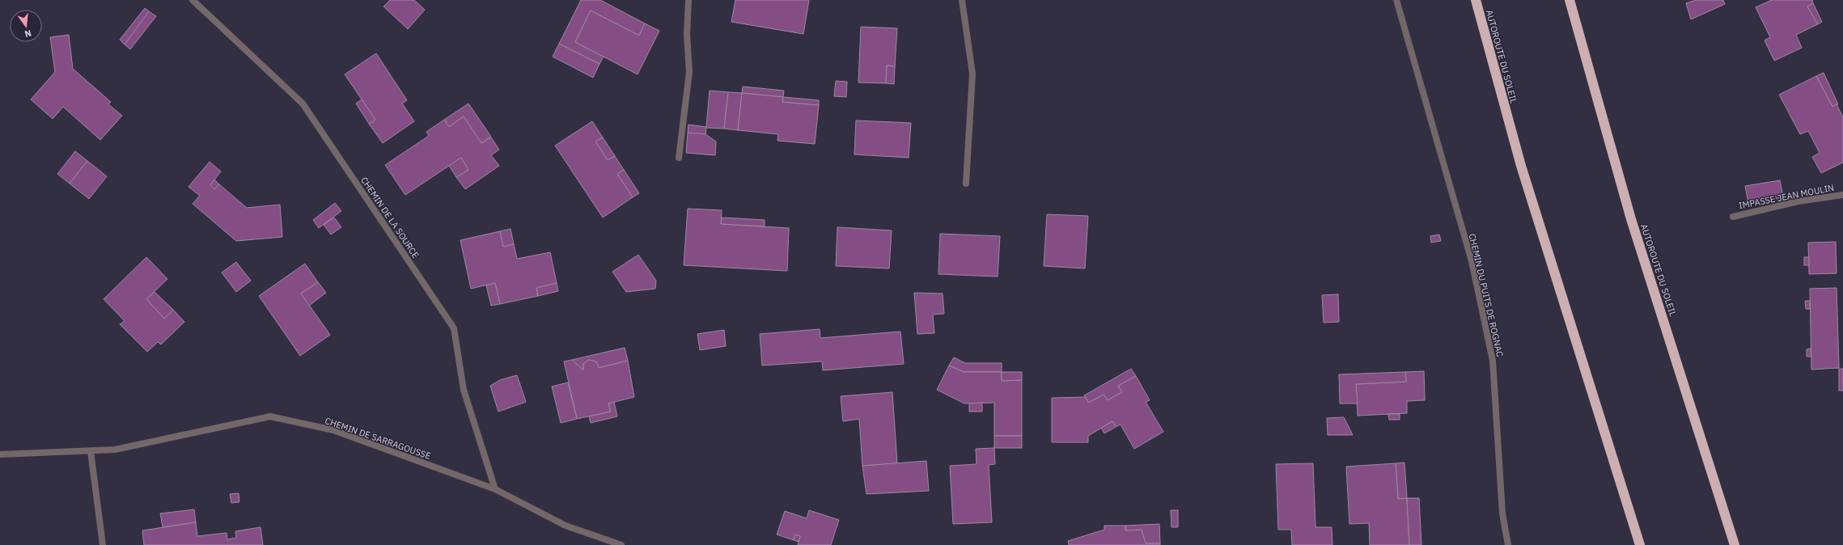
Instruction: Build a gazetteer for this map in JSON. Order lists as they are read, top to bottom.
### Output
{
  "streets": {
    "highway": ["AUTOROUTE DU SOLEIL"],
    "street": [
      "IMPASSE JEAN MOULIN",
      "CHEMIN DE LA SOURCE",
      "CHEMIN DU PUITS DE ROGNAC",
      "CHEMIN DE SARRAGOUSSE"
    ]
  },
  "crossings": [
    ["CHEMIN DE LA SOURCE", "CHEMIN DE SARRAGOUSSE"]
  ],
  "north": "bottom"
}
